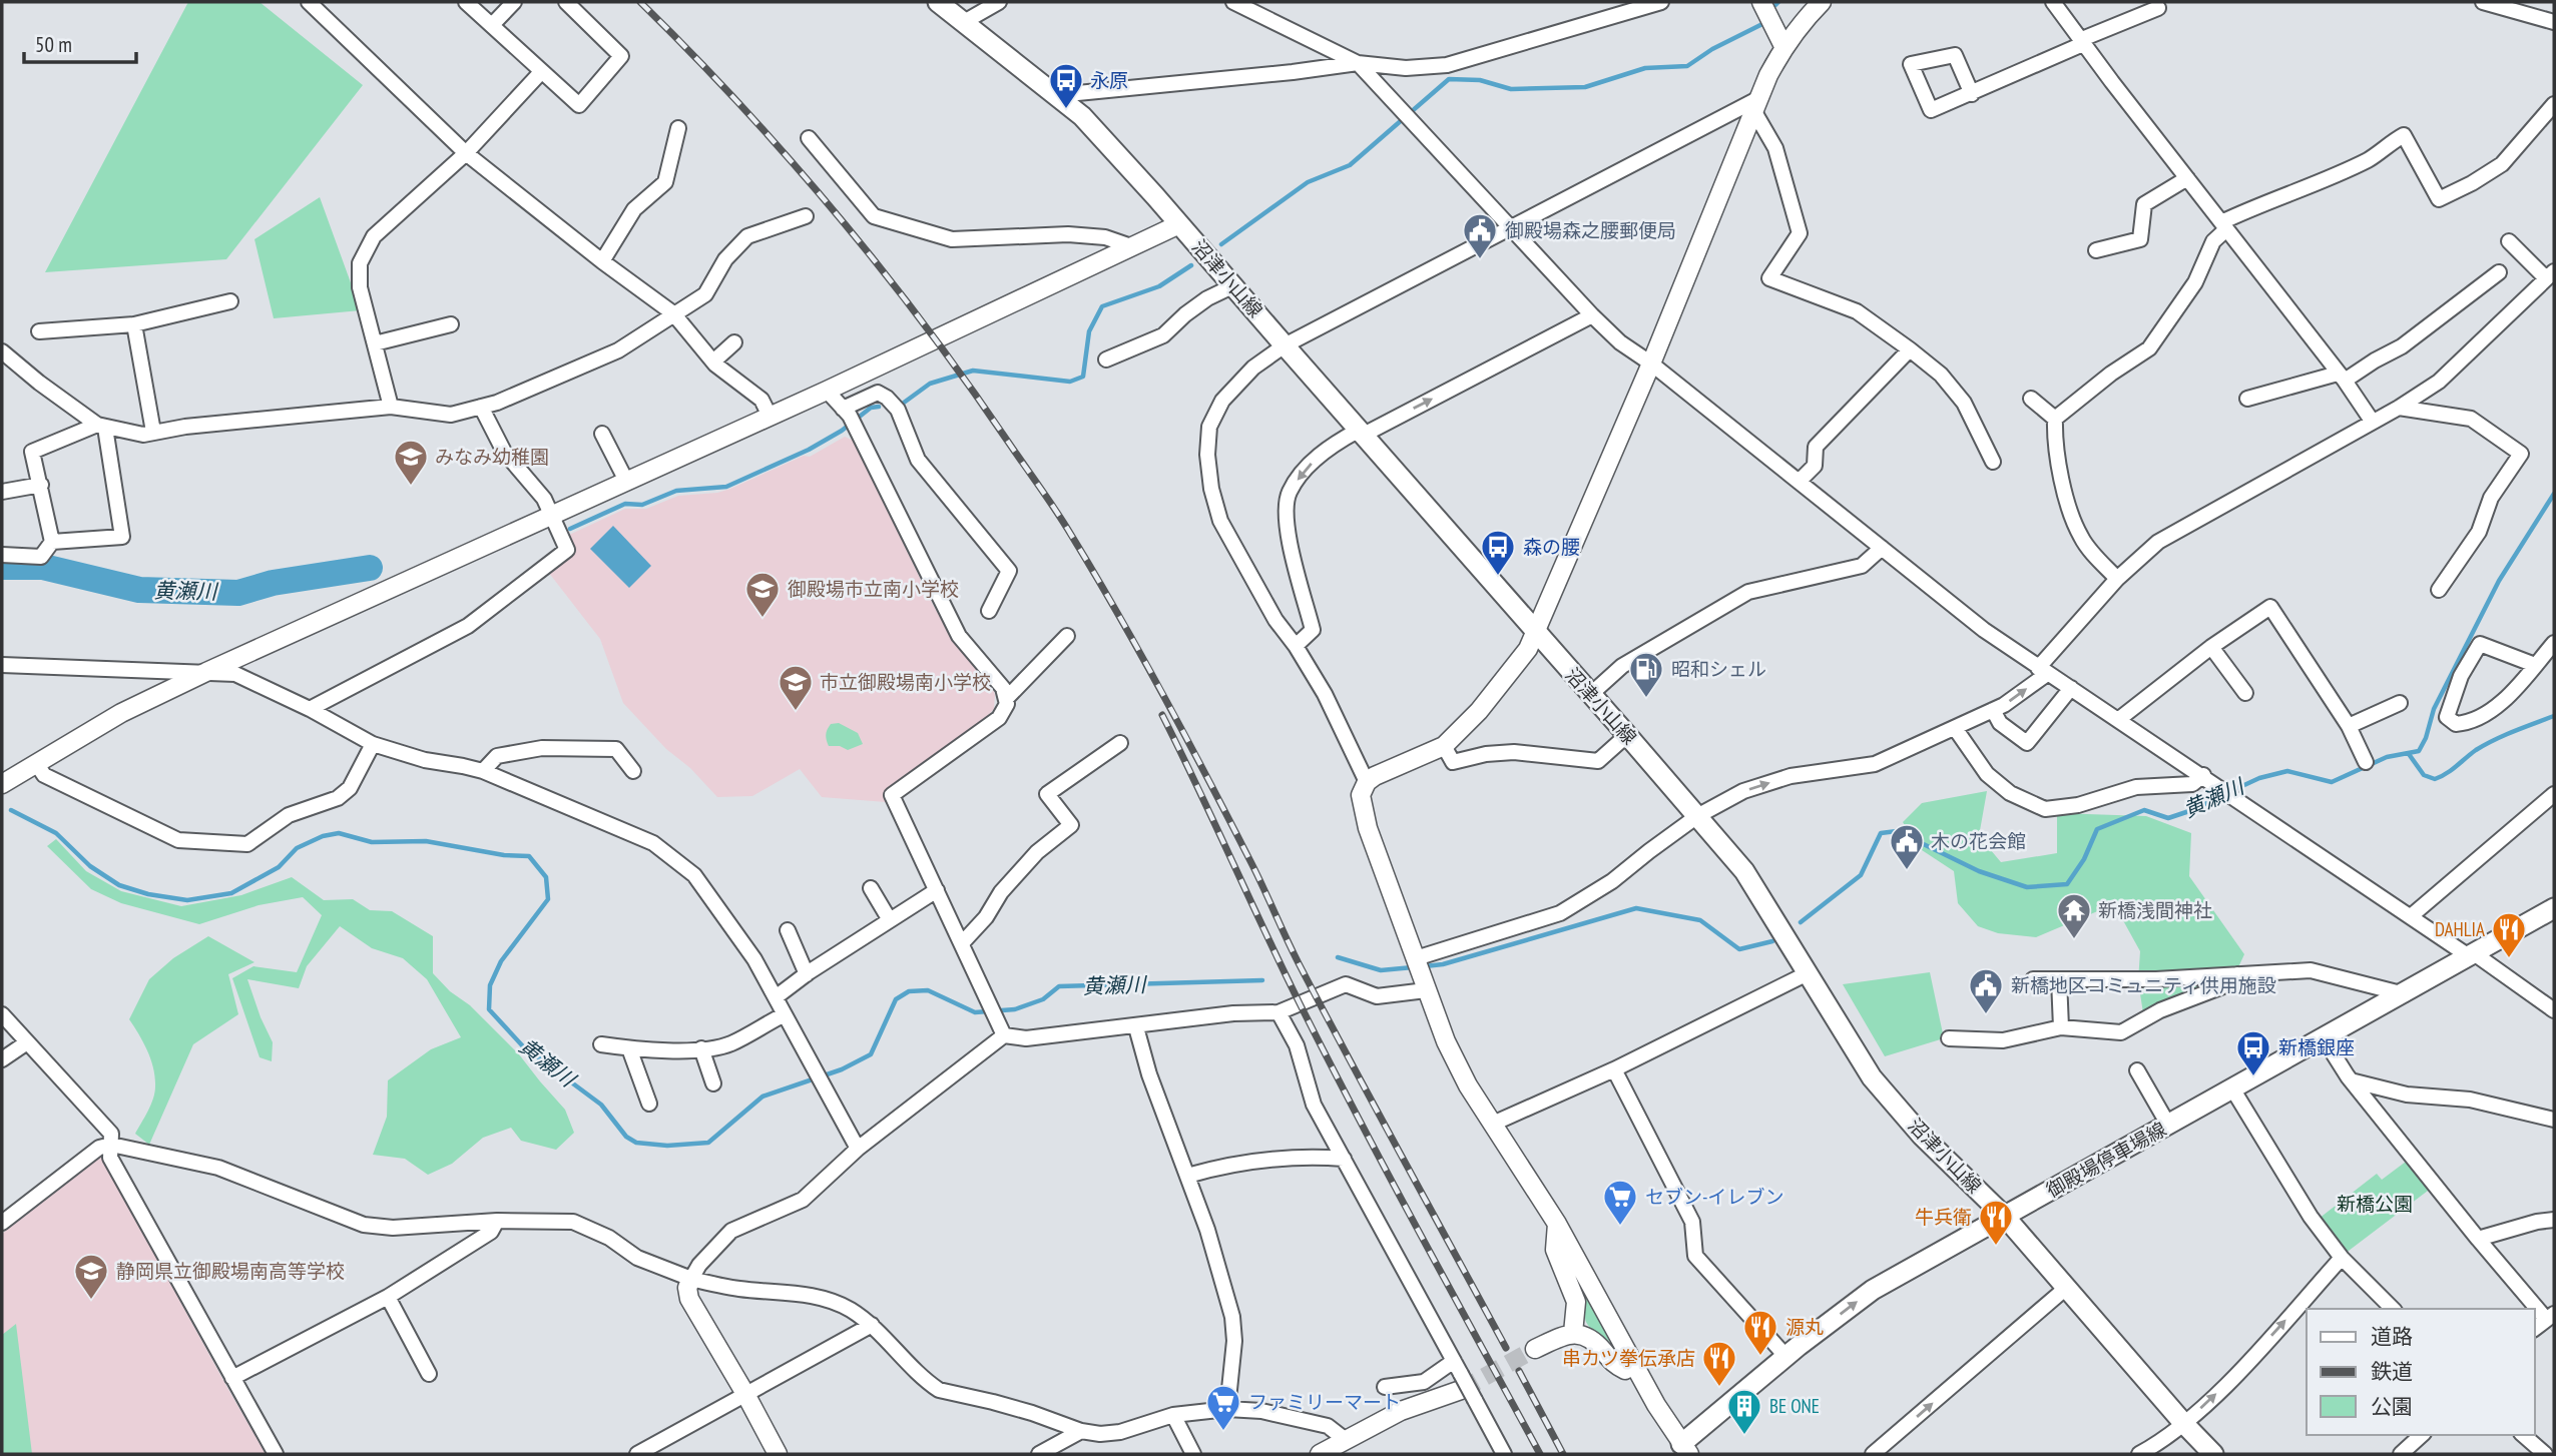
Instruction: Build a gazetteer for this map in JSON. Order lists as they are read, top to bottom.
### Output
{
  "streets": {
    "main road": ["沼津小山線", "御殿場停車場線"]
  },
  "crossings": [
    ["沼津小山線", "御殿場停車場線"]
  ],
  "water": ["黄瀬川"],
  "parks": ["新橋公園"],
  "places": {
    "bus stop": ["永原", "森の腰", "新橋銀座"],
    "public building": ["御殿場森之腰郵便局", "木の花会館", "新橋地区コミュニティ供用施設"],
    "school or university": [
      "みなみ幼稚園",
      "御殿場市立南小学校",
      "市立御殿場南小学校",
      "静岡県立御殿場南高等学校"
    ],
    "fuel station": ["昭和シェル"],
    "temple": ["新橋浅間神社"],
    "restaurant": [
      "DAHLIA",
      "牛兵衛",
      "源丸",
      "串カツ拳伝承店"
    ],
    "supermarket": ["セブン-イレブン", "ファミリーマート"],
    "building": ["BE ONE"]
  },
  "legend": ["道路", "鉄道", "公園"],
  "scale_bar": "50 m"
}
